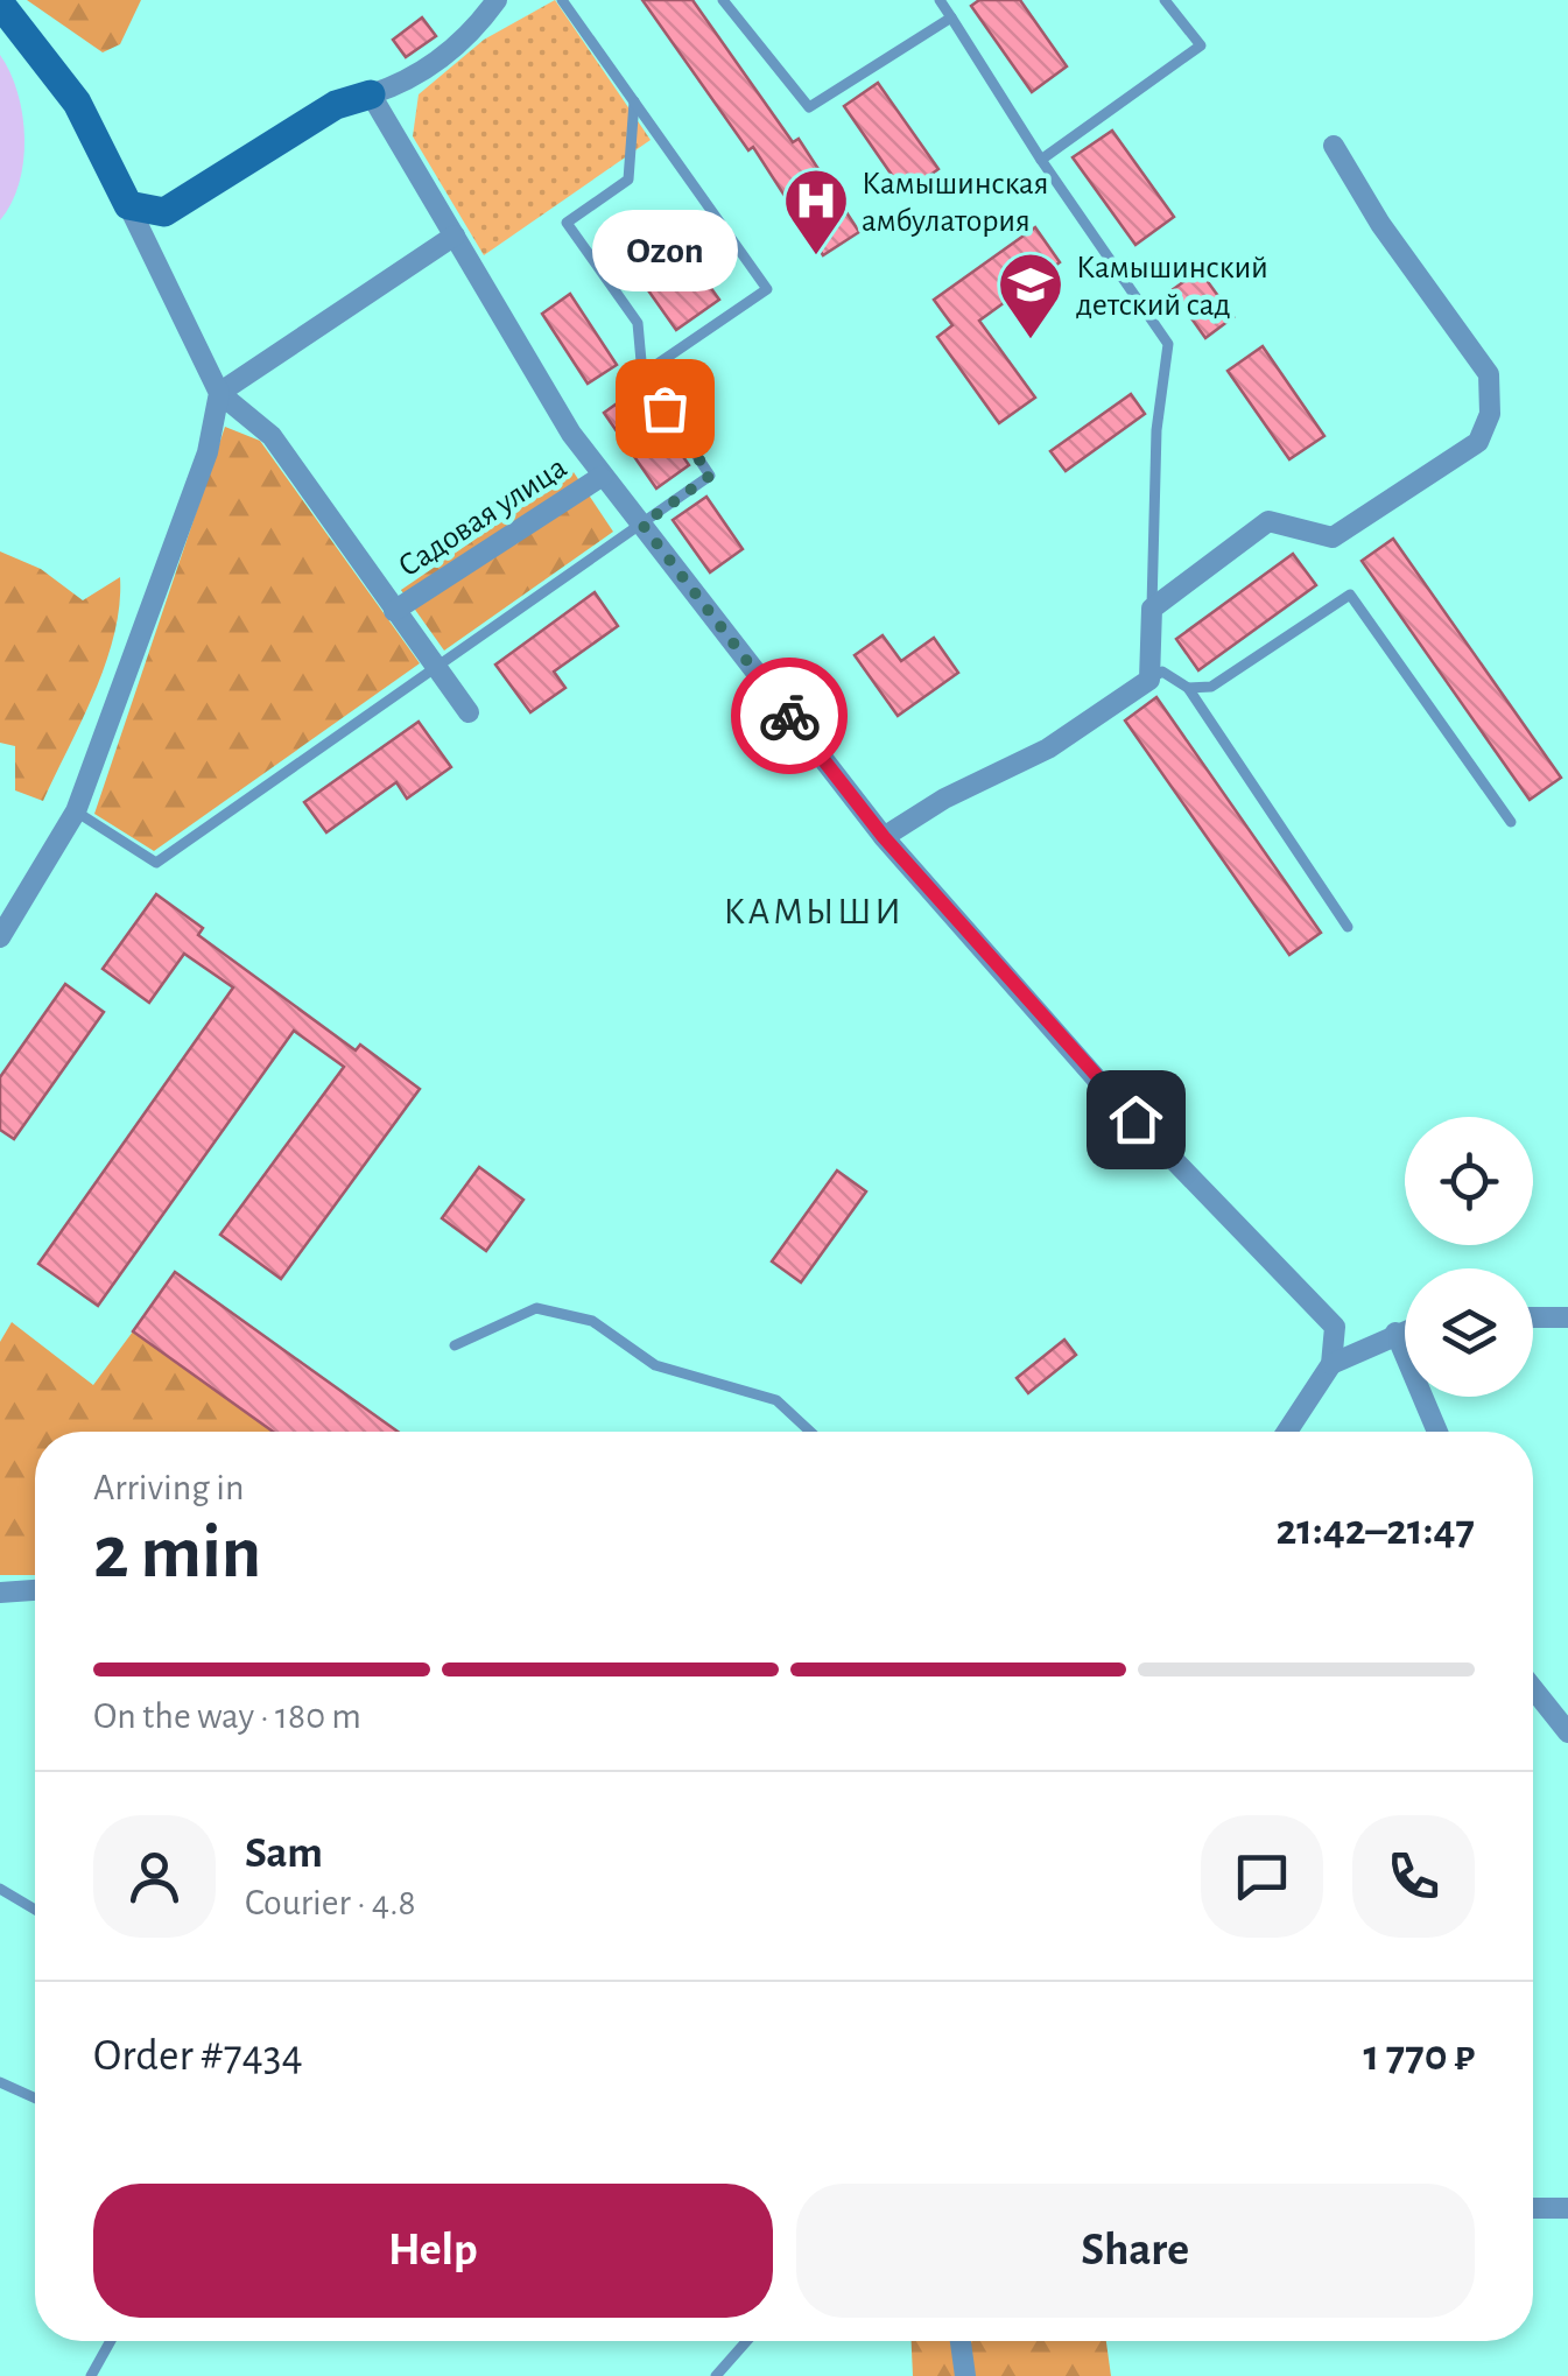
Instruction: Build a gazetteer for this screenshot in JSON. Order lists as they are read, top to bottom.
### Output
{
  "streets": {
    "street": ["Садовая улица"]
  },
  "districts": ["КАМЫШИ"],
  "places": {
    "hospital": ["Камышинская амбулатория"],
    "school or university": ["Камышинский детский сад"],
    "other": ["Ozon"]
  },
  "page": {
    "bubble": "Ozon",
    "heading": ["2 min", "Arriving in", "21:42–21:47"],
    "panel": [
      "Sam",
      "Courier · 4.8",
      "Order #7434",
      "1 770 ₽"
    ],
    "bar": "On the way · 180 m",
    "buttons": ["Help", "Share"]
  }
}
